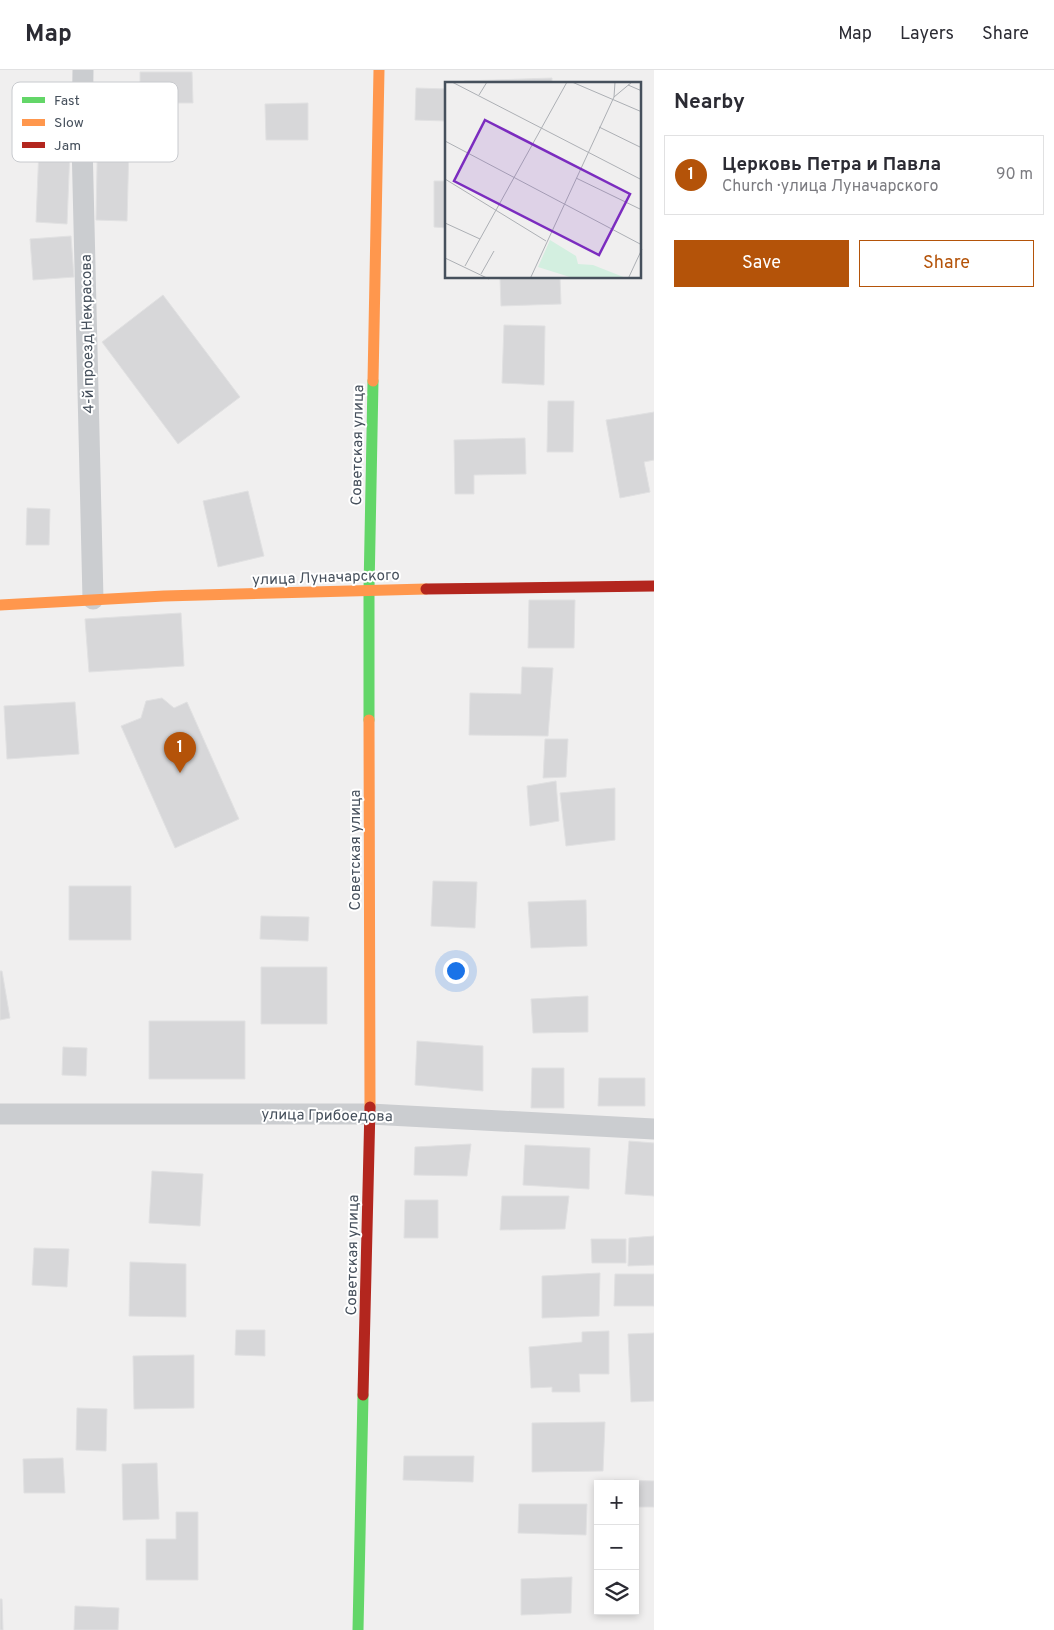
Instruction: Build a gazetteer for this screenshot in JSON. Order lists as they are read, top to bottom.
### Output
{
  "streets": {
    "street": [
      "4-й проезд Некрасова",
      "Советская улица",
      "улица Луначарского",
      "улица Грибоедова"
    ]
  },
  "crossings": [
    ["4-й проезд Некрасова", "улица Луначарского"],
    ["Советская улица", "улица Луначарского"],
    ["Советская улица", "улица Грибоедова"]
  ],
  "legend": ["Fast", "Slow", "Jam"],
  "page": {
    "header": "Map",
    "nav": ["Map", "Layers", "Share"],
    "heading": "Nearby",
    "list": [
      {
        "mark": "1",
        "name": "Церковь Петра и Павла",
        "note": "Church · улица Луначарского",
        "value": "90 m"
      }
    ],
    "buttons": ["Save", "Share"],
    "pins": "1",
    "map_buttons": ["+", "−"]
  }
}
